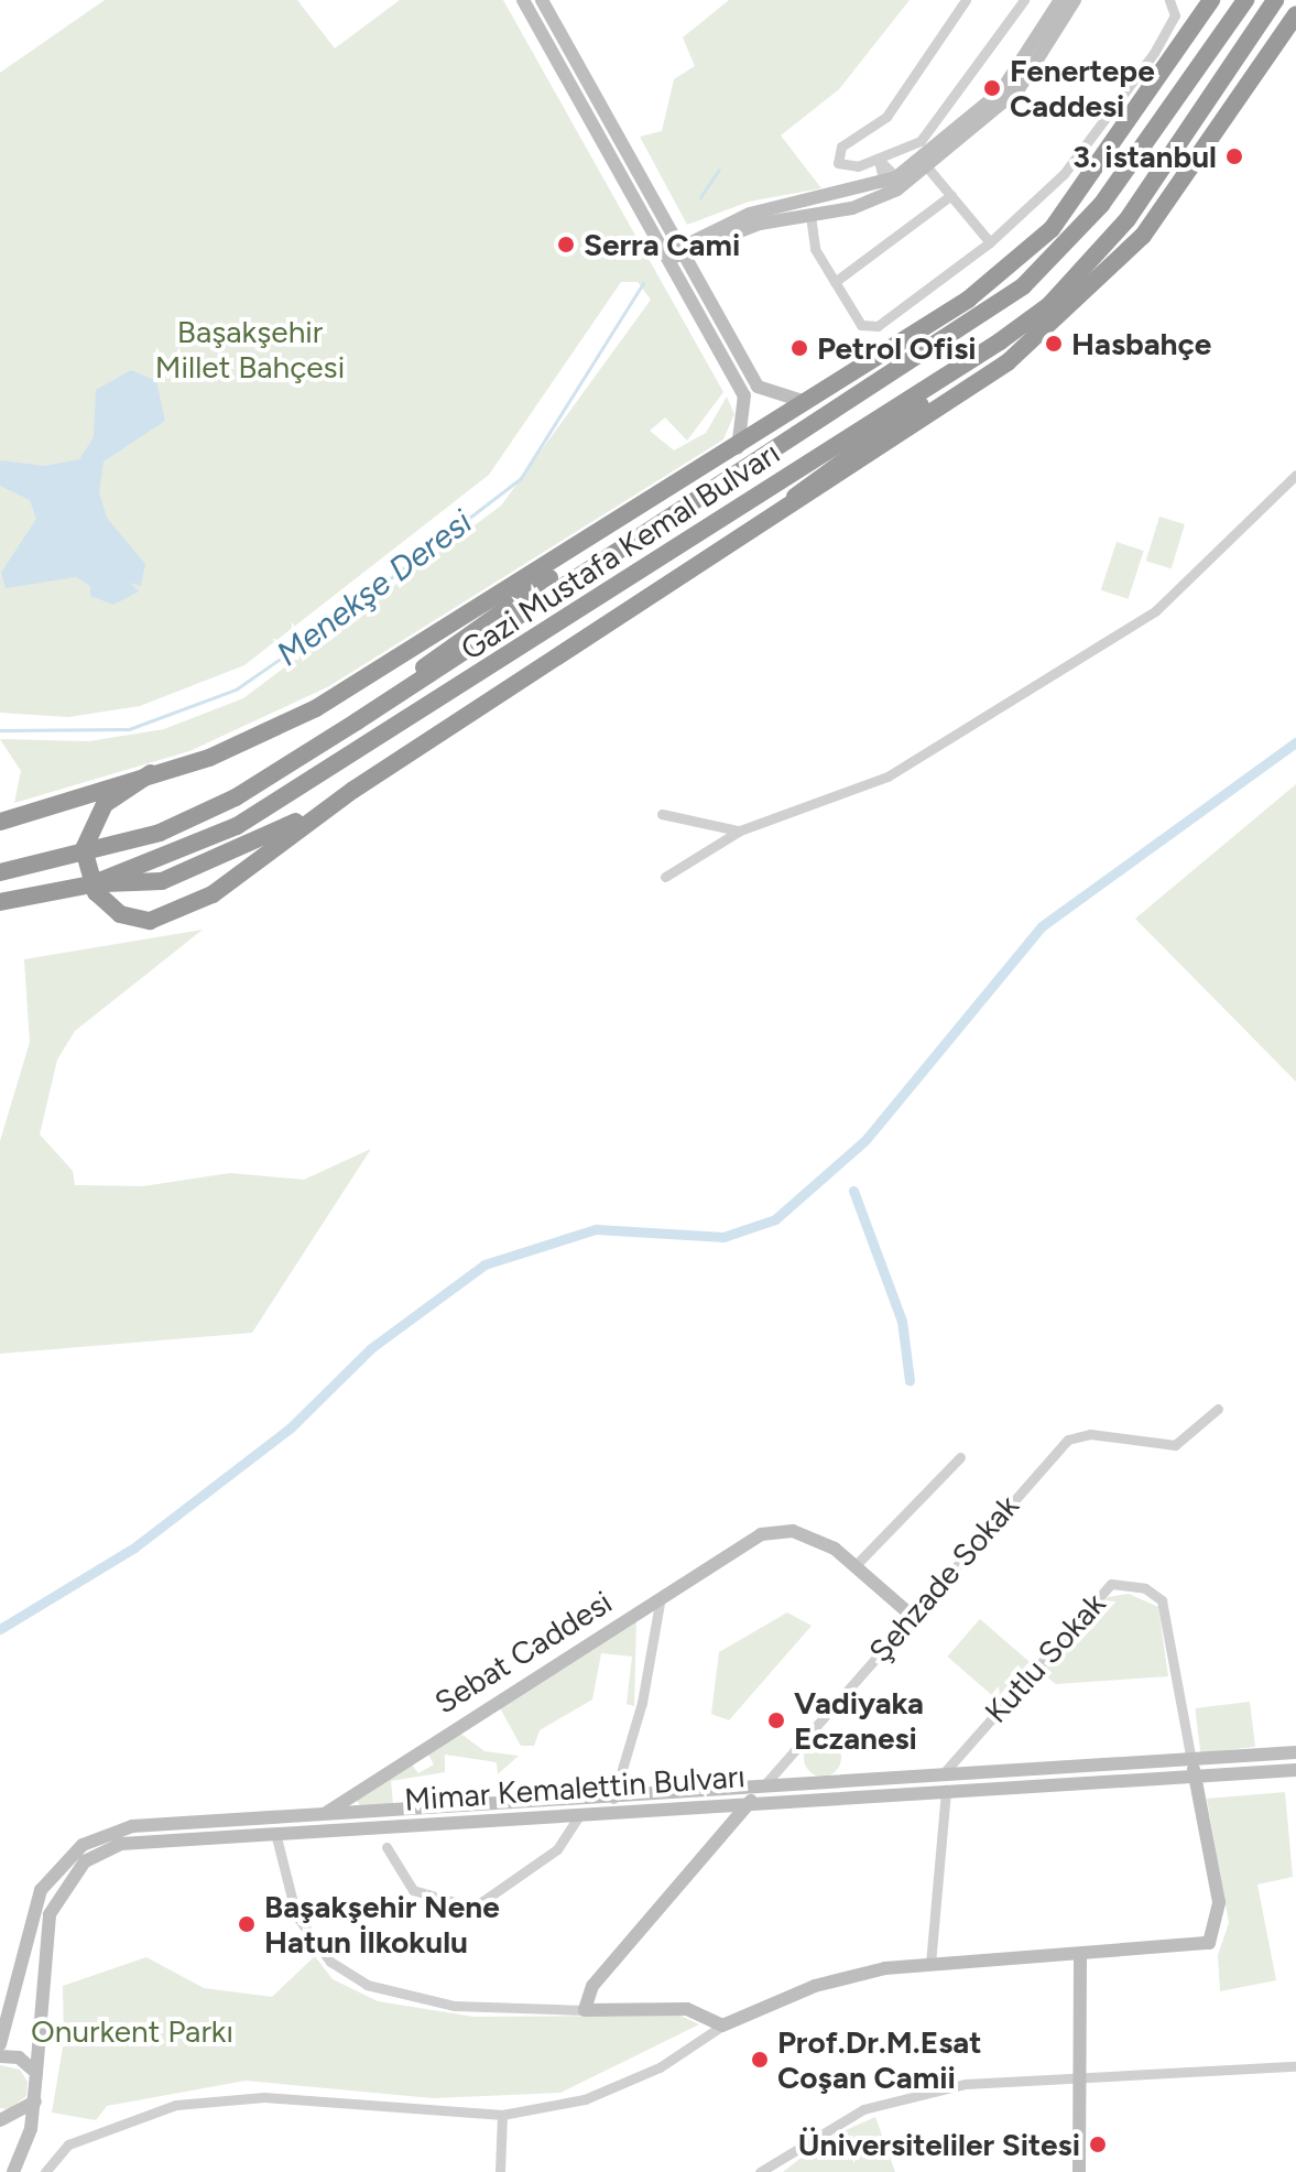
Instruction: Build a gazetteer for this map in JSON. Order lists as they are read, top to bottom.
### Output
{
  "streets": {
    "highway": ["Gazi Mustafa Kemal Bulvarı"],
    "street": [
      "Şehzade Sokak",
      "Sebat Caddesi",
      "Kutlu Sokak",
      "Mimar Kemalettin Bulvarı"
    ]
  },
  "crossings": [
    ["Kutlu Sokak", "Mimar Kemalettin Bulvarı"]
  ],
  "water": ["Menekşe Deresi"],
  "parks": ["Başakşehir Millet Bahçesi", "Onurkent Parkı"],
  "places": [
    "Fenertepe Caddesi",
    "3. istanbul",
    "Serra Cami",
    "Hasbahçe",
    "Petrol Ofisi",
    "Vadiyaka Eczanesi",
    "Başakşehir Nene Hatun İlkokulu",
    "Prof.Dr.M.Esat Coşan Camii",
    "Üniversiteliler Sitesi"
  ]
}
